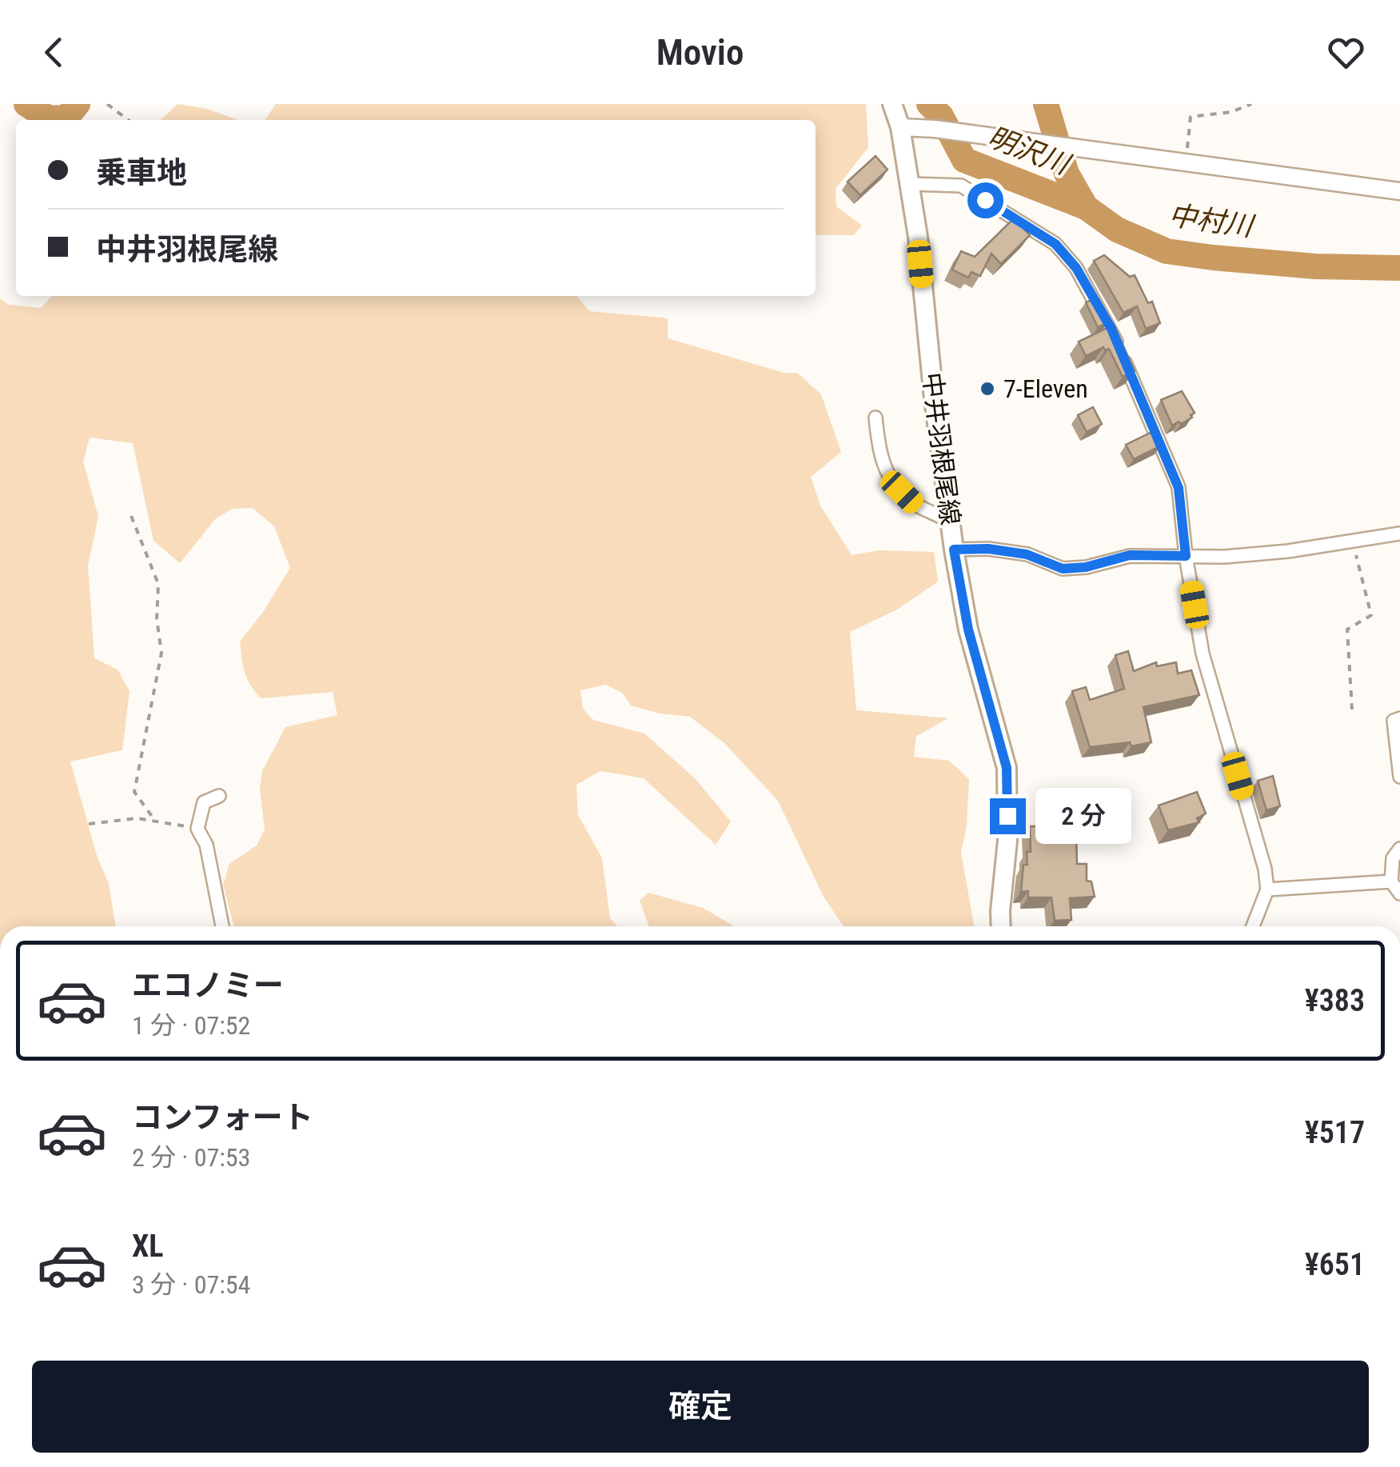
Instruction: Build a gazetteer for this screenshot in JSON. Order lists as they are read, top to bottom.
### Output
{
  "streets": {
    "main road": ["中井羽根尾線"]
  },
  "water": ["明沢川", "中村川"],
  "places": ["7-Eleven"],
  "page": {
    "header": "Movio",
    "banner": ["乗車地", "中井羽根尾線"],
    "bubble": "2 分",
    "list": [
      {
        "name": "エコノミー",
        "note": "1 分 · 07:52",
        "value": "¥383"
      },
      {
        "name": "コンフォート",
        "note": "2 分 · 07:53",
        "value": "¥517"
      },
      {
        "name": "XL",
        "note": "3 分 · 07:54",
        "value": "¥651"
      }
    ],
    "buttons": "確定"
  }
}
